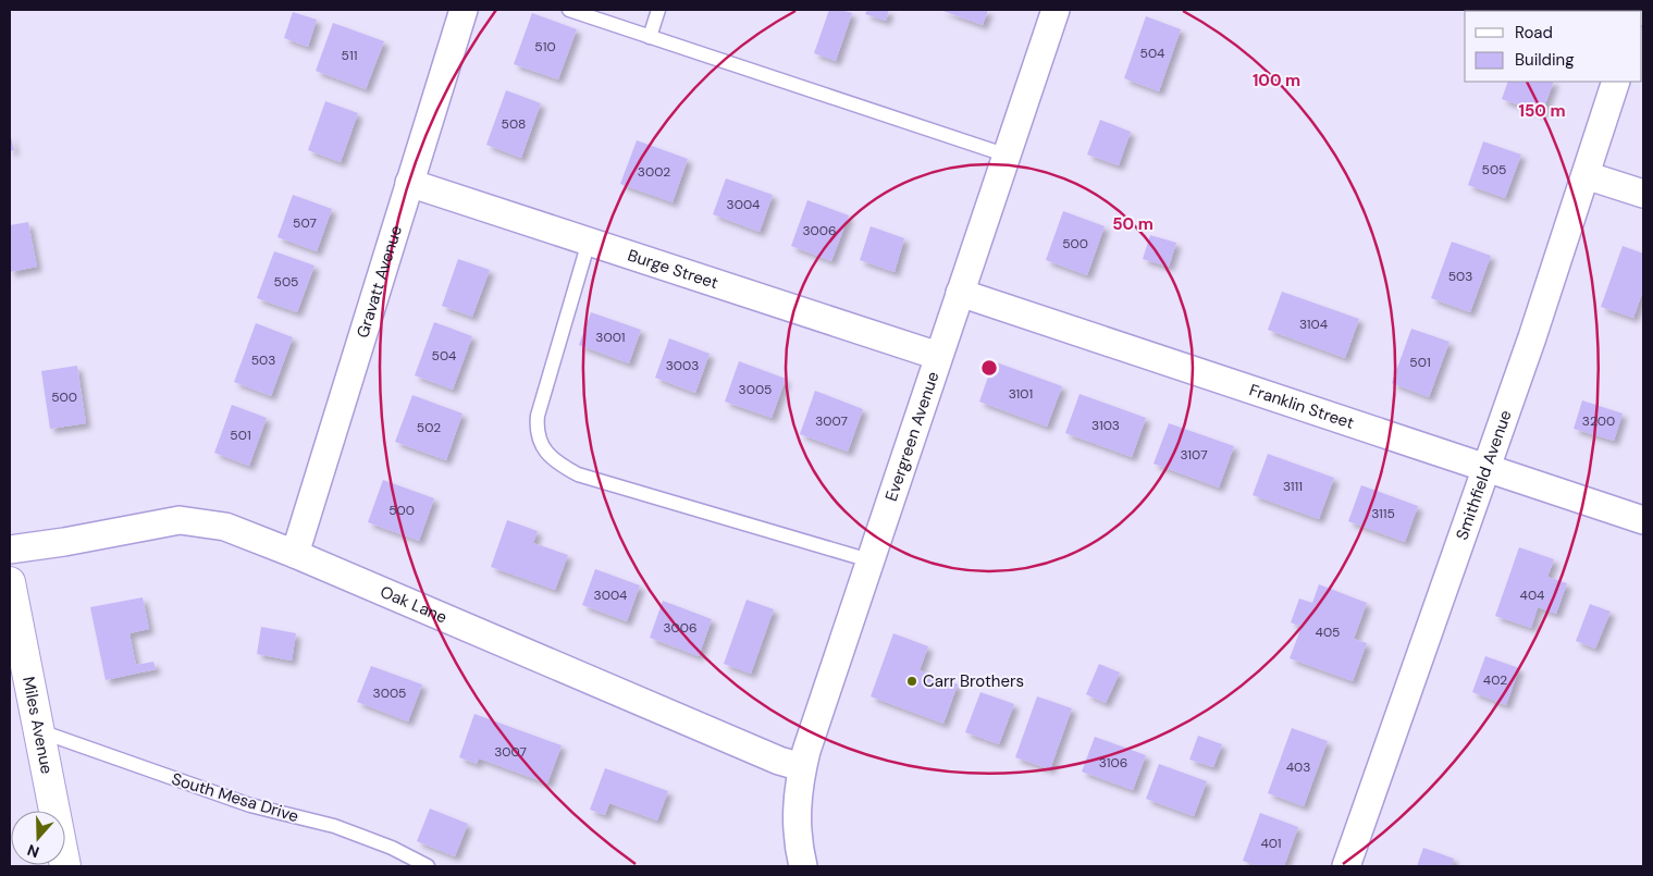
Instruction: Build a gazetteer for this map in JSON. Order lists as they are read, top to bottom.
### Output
{
  "streets": {
    "street": [
      "Burge Street",
      "Gravatt Avenue",
      "Franklin Street",
      "Evergreen Avenue",
      "Smithfield Avenue",
      "Oak Lane",
      "Miles Avenue"
    ],
    "lane": ["South Mesa Drive"]
  },
  "crossings": [
    ["Burge Street", "Gravatt Avenue"],
    ["Burge Street", "Evergreen Avenue"],
    ["Gravatt Avenue", "Oak Lane"],
    ["Franklin Street", "Evergreen Avenue"],
    ["Franklin Street", "Smithfield Avenue"],
    ["Evergreen Avenue", "Oak Lane"],
    ["Miles Avenue", "South Mesa Drive"]
  ],
  "places": ["Carr Brothers"],
  "house_numbers": [
    "510",
    "504",
    "511",
    "508",
    "505",
    "3002",
    "3004",
    "507",
    "3006",
    "500",
    "503",
    "505",
    "3104",
    "3001",
    "504",
    "503",
    "501",
    "3003",
    "3005",
    "3101",
    "500",
    "3007",
    "3200",
    "3103",
    "502",
    "501",
    "3107",
    "3111",
    "500",
    "3115",
    "3004",
    "404",
    "3006",
    "405",
    "402",
    "3005",
    "3007",
    "3106",
    "403",
    "401"
  ],
  "legend": ["Road", "Building"],
  "north": "bottom",
  "rings": ["100 m", "150 m", "50 m"]
}
